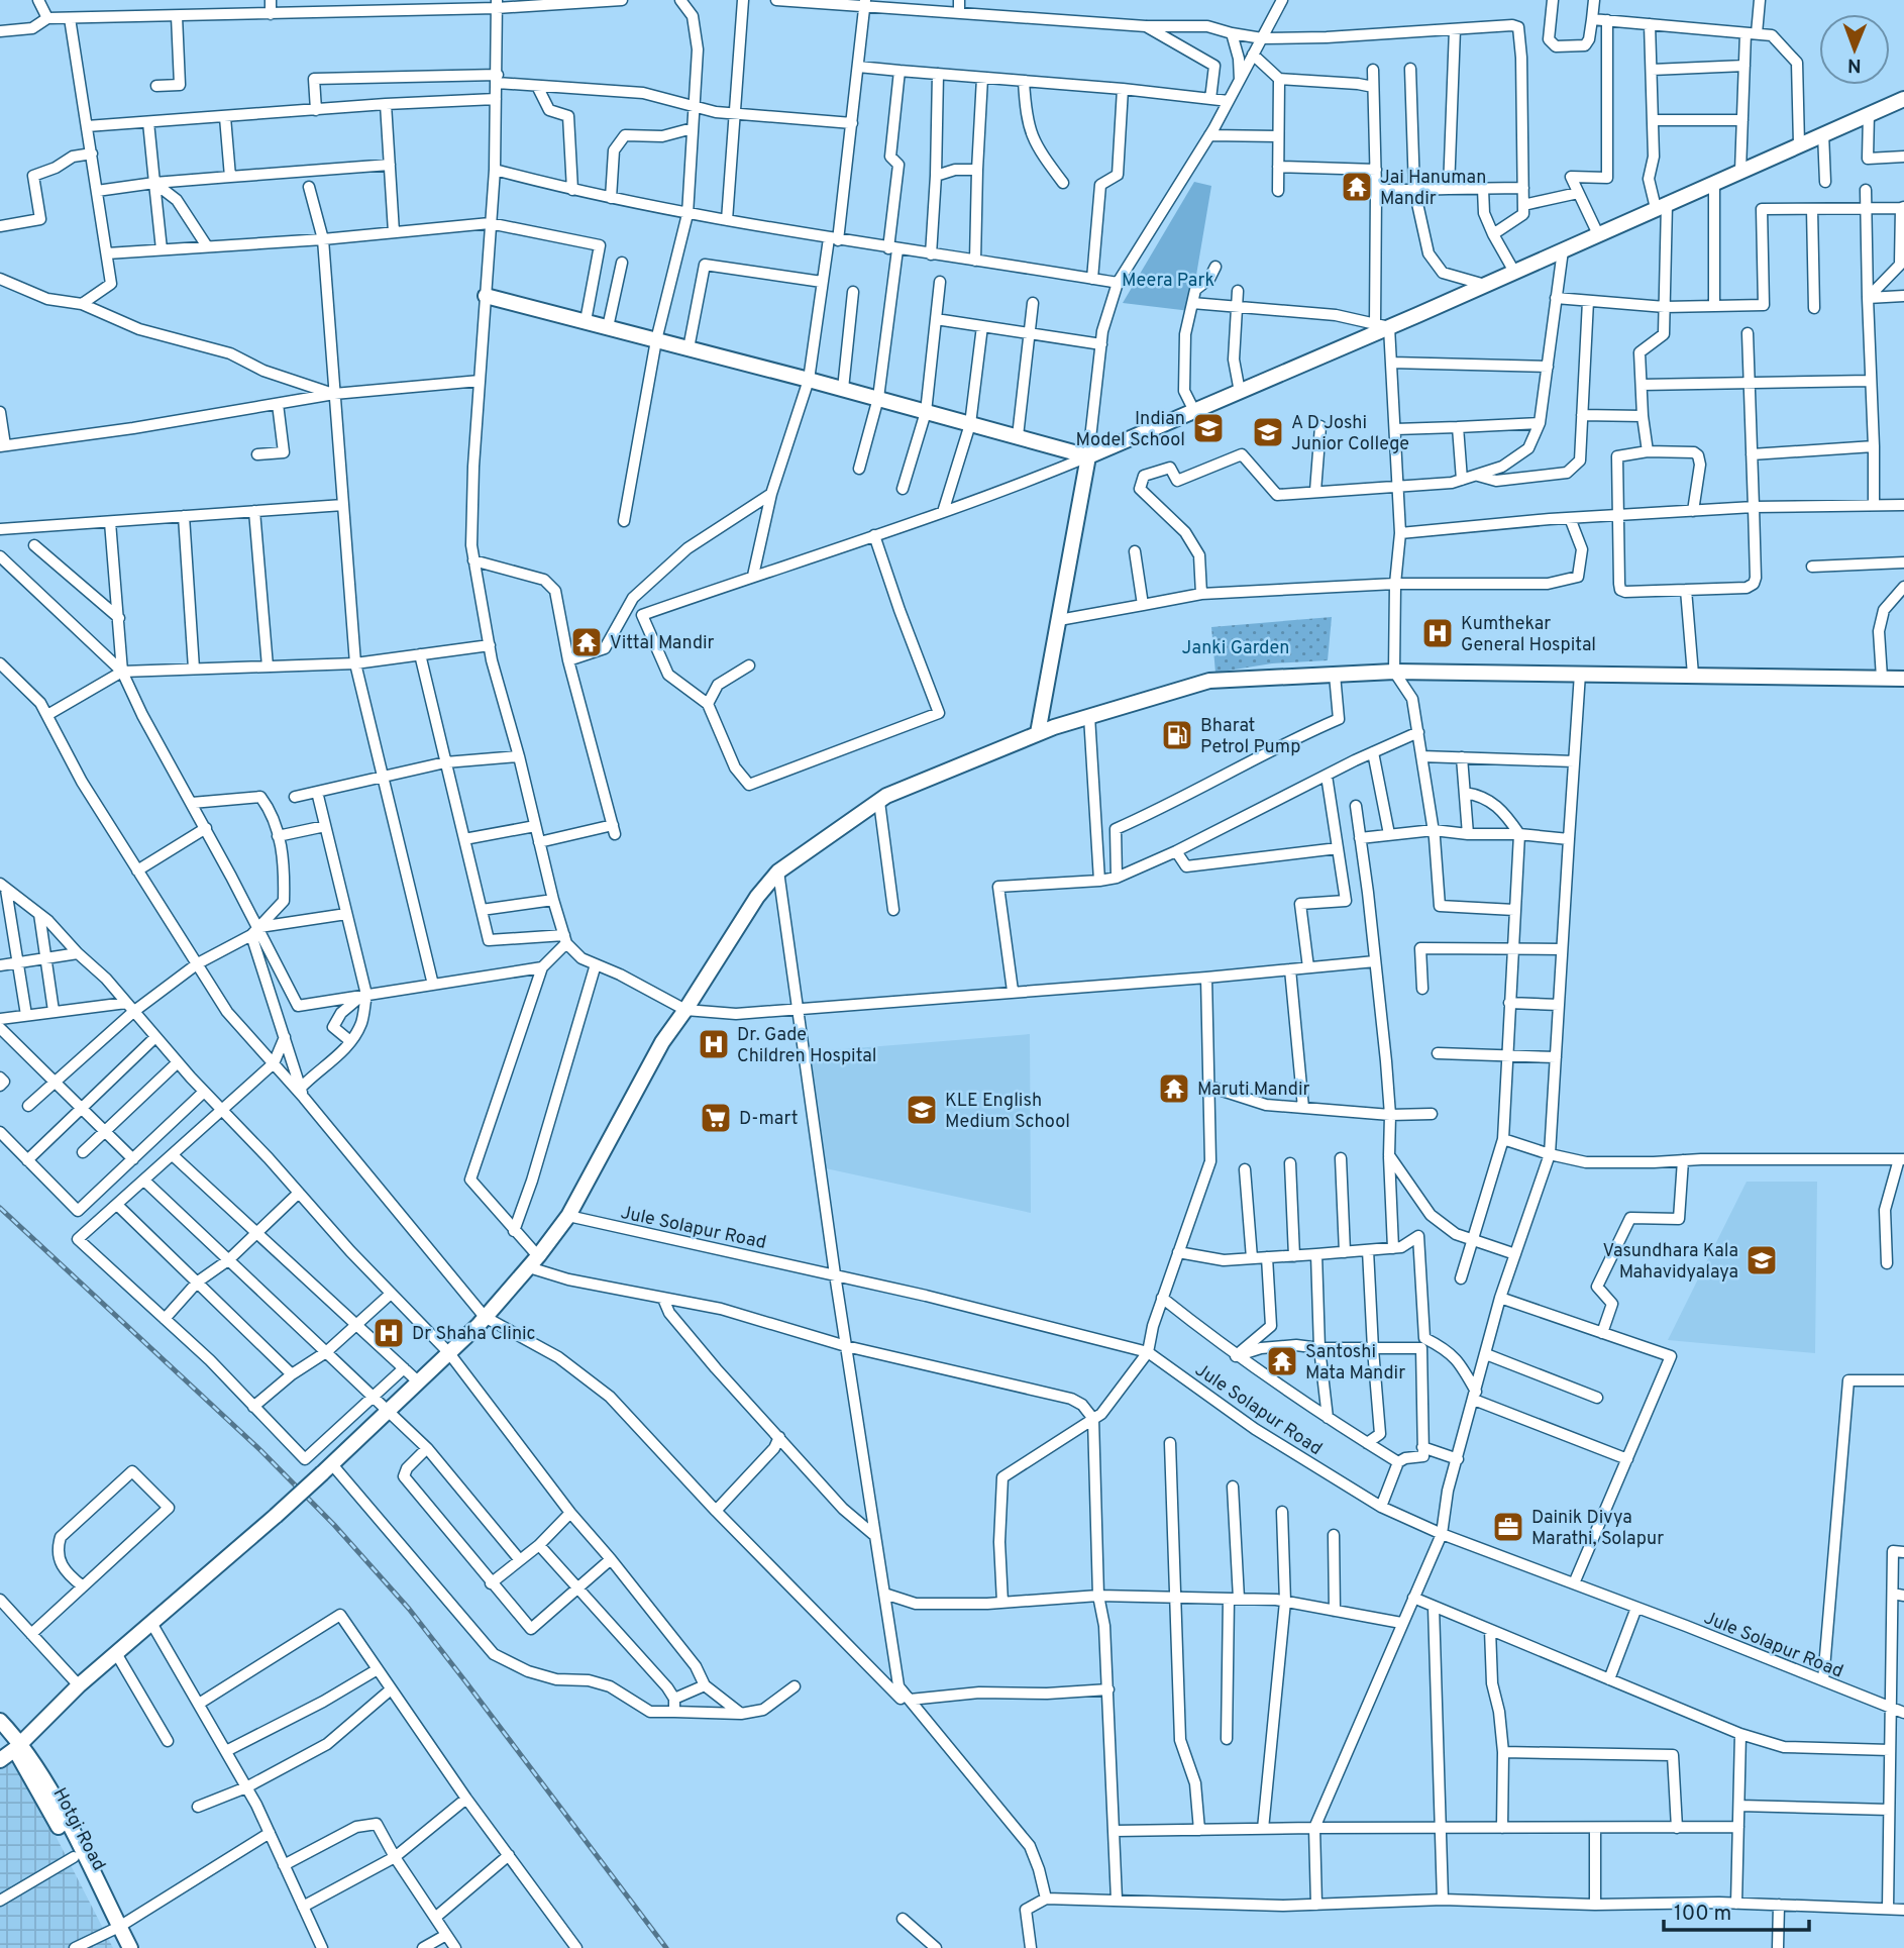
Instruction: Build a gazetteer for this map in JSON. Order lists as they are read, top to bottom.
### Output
{
  "streets": {
    "street": ["Jule Solapur Road", "Hotgi Road"]
  },
  "parks": ["Meera Park", "Janki Garden"],
  "places": {
    "temple": [
      "Jai Hanuman Mandir",
      "Vittal Mandir",
      "Maruti Mandir",
      "Santoshi Mata Mandir"
    ],
    "school or university": [
      "Indian Model School",
      "A D Joshi Junior College",
      "KLE English Medium School",
      "Vasundhara Kala Mahavidyalaya"
    ],
    "hospital": ["Kumthekar General Hospital", "Dr. Gade Children Hospital", "Dr Shaha Clinic"],
    "fuel station": ["Bharat Petrol Pump"],
    "supermarket": ["D-mart"],
    "office": ["Dainik Divya Marathi, Solapur"]
  },
  "scale_bar": "100 m",
  "north": "bottom"
}
